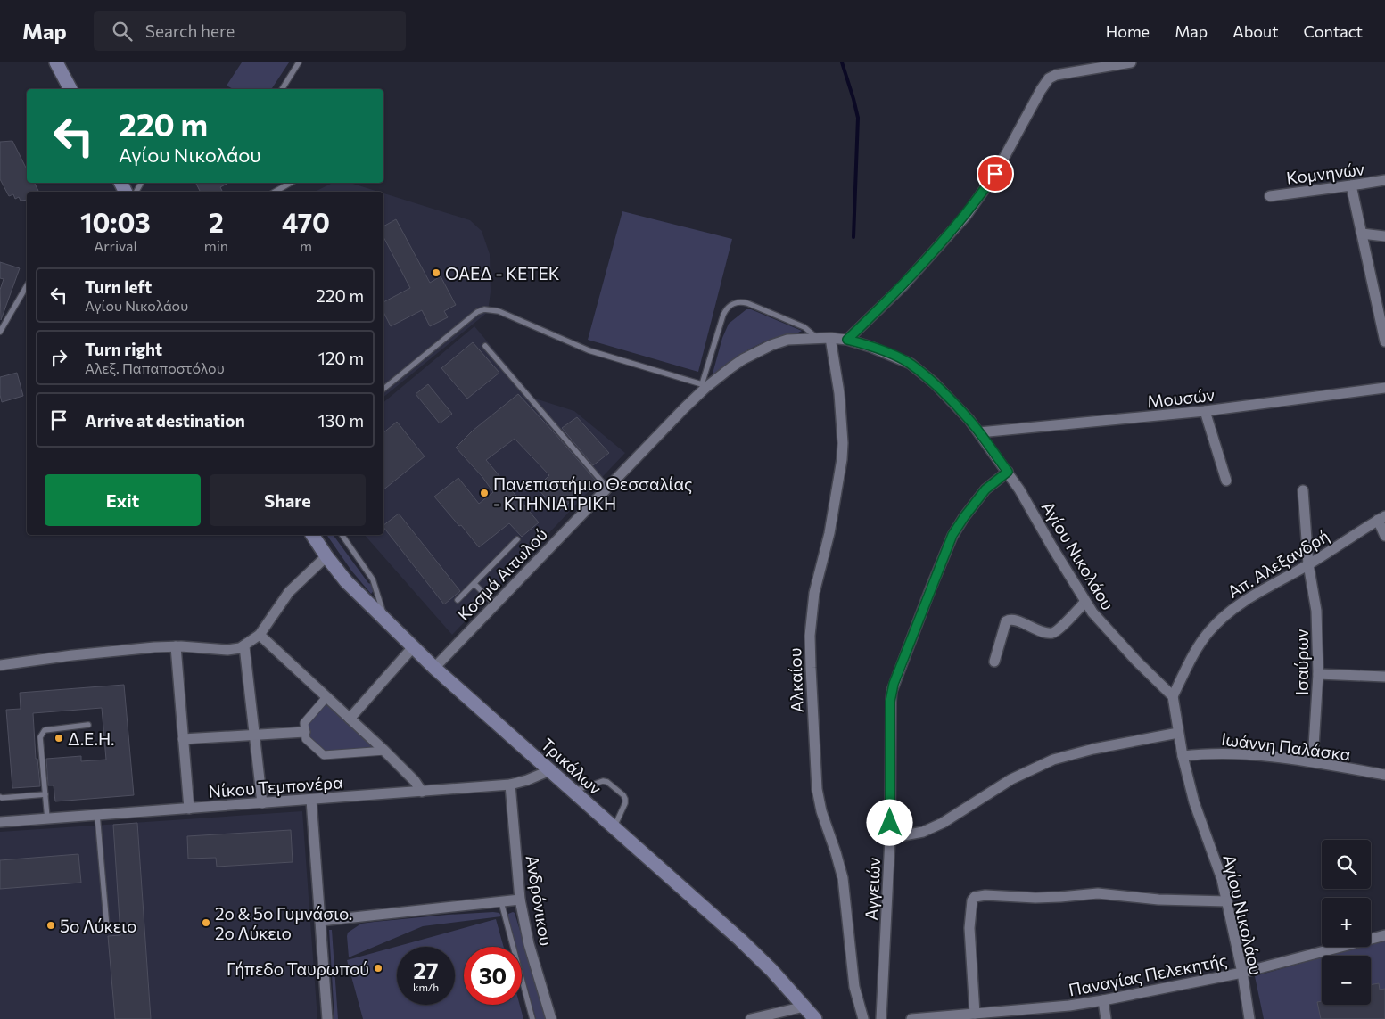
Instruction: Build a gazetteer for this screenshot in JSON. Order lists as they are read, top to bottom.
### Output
{
  "streets": {
    "main road": ["Τρικάλων"],
    "street": [
      "Κομνηνών",
      "Μουσών",
      "Αγίου Νικολάου",
      "Απ. Αλεξανδρή",
      "Κοσμά Αιτωλού",
      "Ισαύρων",
      "Αλκαίου",
      "Ιωάννη Παλάσκα",
      "Νίκου Τεμπονέρα",
      "Αγγειών",
      "Ανδρόνικου",
      "Παναγίας Πελεκητής"
    ]
  },
  "crossings": [
    ["Μουσών", "Αγίου Νικολάου"],
    ["Αγίου Νικολάου", "Απ. Αλεξανδρή"],
    ["Αγίου Νικολάου", "Κοσμά Αιτωλού"],
    ["Αγίου Νικολάου", "Αλκαίου"],
    ["Αγίου Νικολάου", "Ιωάννη Παλάσκα"],
    ["Αγίου Νικολάου", "Αγγειών"],
    ["Αγίου Νικολάου", "Παναγίας Πελεκητής"],
    ["Απ. Αλεξανδρή", "Ισαύρων"],
    ["Κοσμά Αιτωλού", "Τρικάλων"],
    ["Ισαύρων", "Ιωάννη Παλάσκα"],
    ["Τρικάλων", "Νίκου Τεμπονέρα"],
    ["Νίκου Τεμπονέρα", "Ανδρόνικου"]
  ],
  "places": [
    "ΟΑΕΔ - ΚΕΤΕΚ",
    "Πανεπιστήμιο Θεσσαλίας - ΚΤΗΝΙΑΤΡΙΚΗ",
    "Δ.Ε.Η.",
    "2ο & 5ο Γυμνάσιο. 2ο Λύκειο",
    "5ο Λύκειο",
    "Γήπεδο Ταυρωπού"
  ],
  "page": {
    "header": "Map",
    "search": "Search here",
    "nav": [
      "Home",
      "Map",
      "About",
      "Contact"
    ],
    "turn": ["220 m", "Αγίου Νικολάου"],
    "eta": [
      "10:03",
      "Arrival",
      "2",
      "min",
      "470",
      "m"
    ],
    "list": [
      {
        "name": "Turn left",
        "note": "Αγίου Νικολάου",
        "value": "220 m"
      },
      {
        "name": "Turn right",
        "note": "Αλεξ. Παπαποστόλου",
        "value": "120 m"
      },
      {
        "name": "Arrive at destination",
        "value": "130 m"
      }
    ],
    "buttons": ["Exit", "Share"],
    "map_buttons": ["+", "−"],
    "speed": "27 km/h",
    "limit": "30"
  }
}
